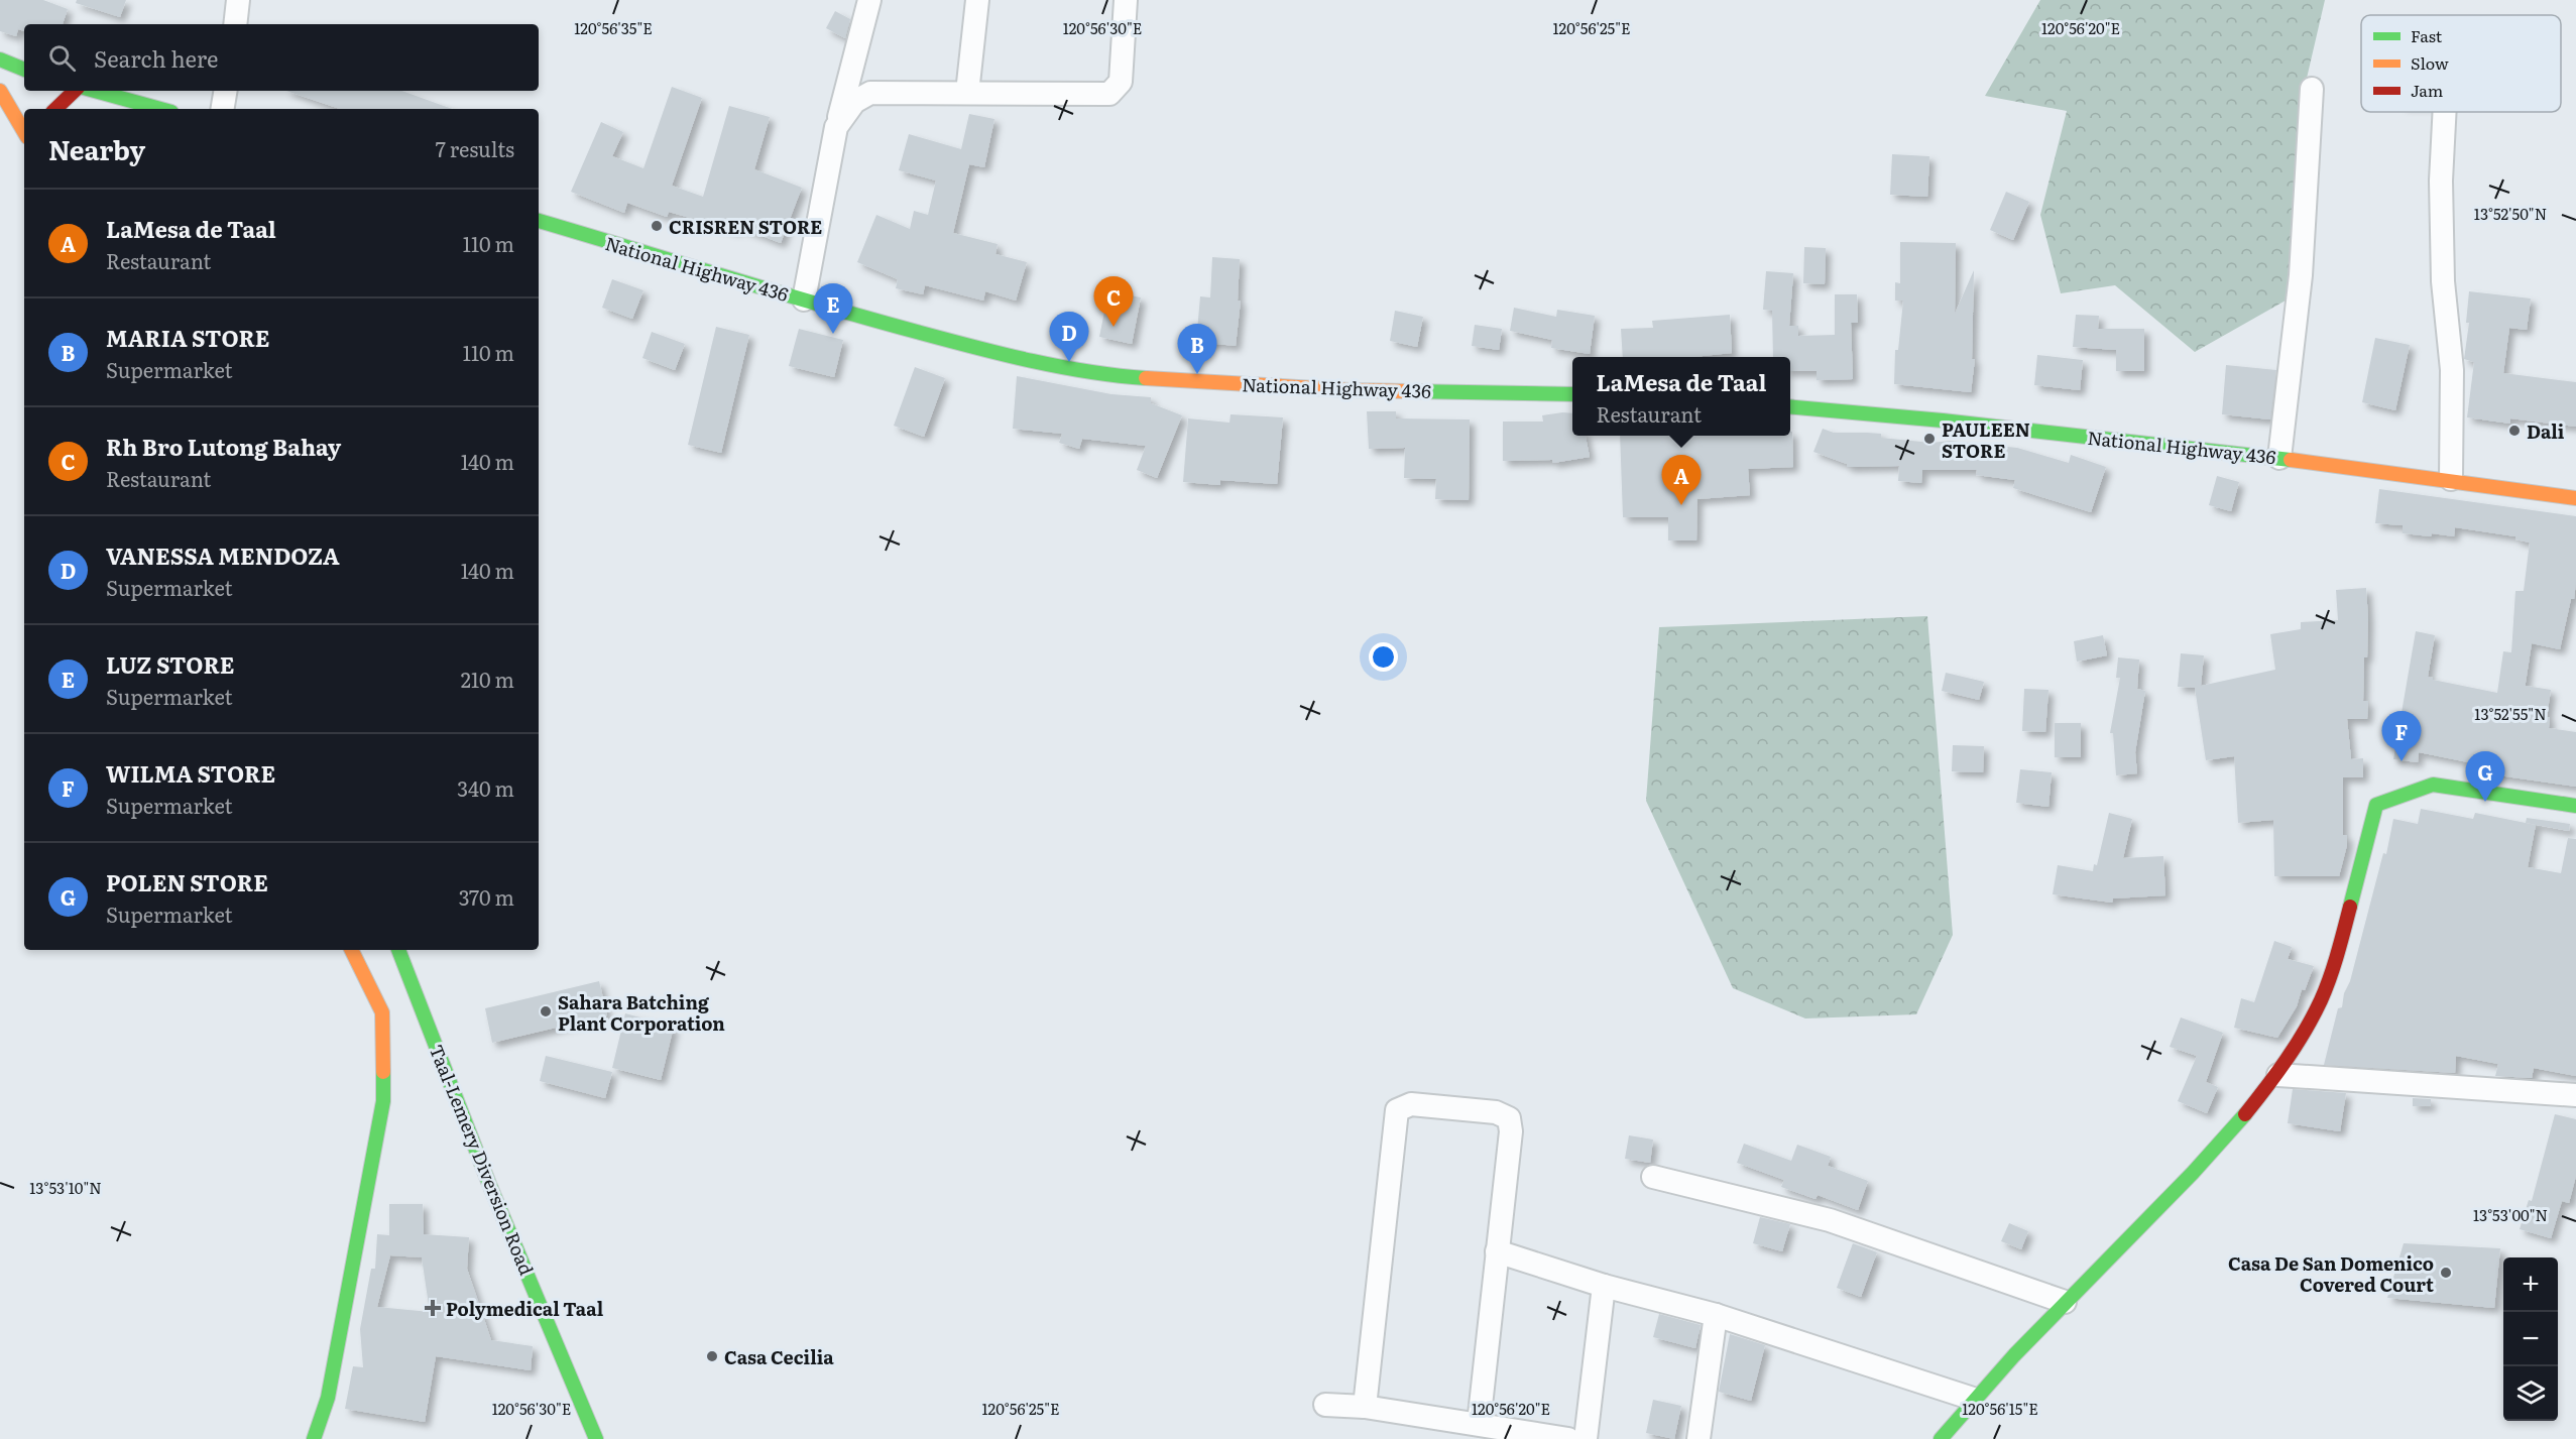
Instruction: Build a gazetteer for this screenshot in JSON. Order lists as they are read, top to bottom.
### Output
{
  "streets": {
    "main road": ["National Highway 436", "Taal-Lemery Diversion Road"]
  },
  "places": {
    "other": [
      "CRISREN STORE",
      "Dali",
      "PAULEEN STORE",
      "Sahara Batching Plant Corporation",
      "Casa De San Domenico Covered Court",
      "Casa Cecilia"
    ],
    "health": ["Polymedical Taal"]
  },
  "legend": ["Fast", "Slow", "Jam"],
  "page": {
    "search": "Search here",
    "heading": ["Nearby", "7 results"],
    "list": [
      {
        "mark": "A",
        "name": "LaMesa de Taal",
        "note": "Restaurant",
        "value": "110 m"
      },
      {
        "mark": "B",
        "name": "MARIA STORE",
        "note": "Supermarket",
        "value": "110 m"
      },
      {
        "mark": "C",
        "name": "Rh Bro Lutong Bahay",
        "note": "Restaurant",
        "value": "140 m"
      },
      {
        "mark": "D",
        "name": "VANESSA MENDOZA",
        "note": "Supermarket",
        "value": "140 m"
      },
      {
        "mark": "E",
        "name": "LUZ STORE",
        "note": "Supermarket",
        "value": "210 m"
      },
      {
        "mark": "F",
        "name": "WILMA STORE",
        "note": "Supermarket",
        "value": "340 m"
      },
      {
        "mark": "G",
        "name": "POLEN STORE",
        "note": "Supermarket",
        "value": "370 m"
      }
    ],
    "pins": [
      "C",
      "E",
      "D",
      "B",
      "A",
      "F",
      "G"
    ],
    "popup": ["LaMesa de Taal", "Restaurant"],
    "map_buttons": ["+", "−"]
  },
  "coordinates": [
    "120°56'35\"E",
    "120°56'30\"E",
    "120°56'25\"E",
    "120°56'20\"E",
    "13°52'50\"N",
    "13°52'55\"N",
    "13°53'10\"N",
    "13°53'00\"N",
    "120°56'15\"E"
  ]
}
